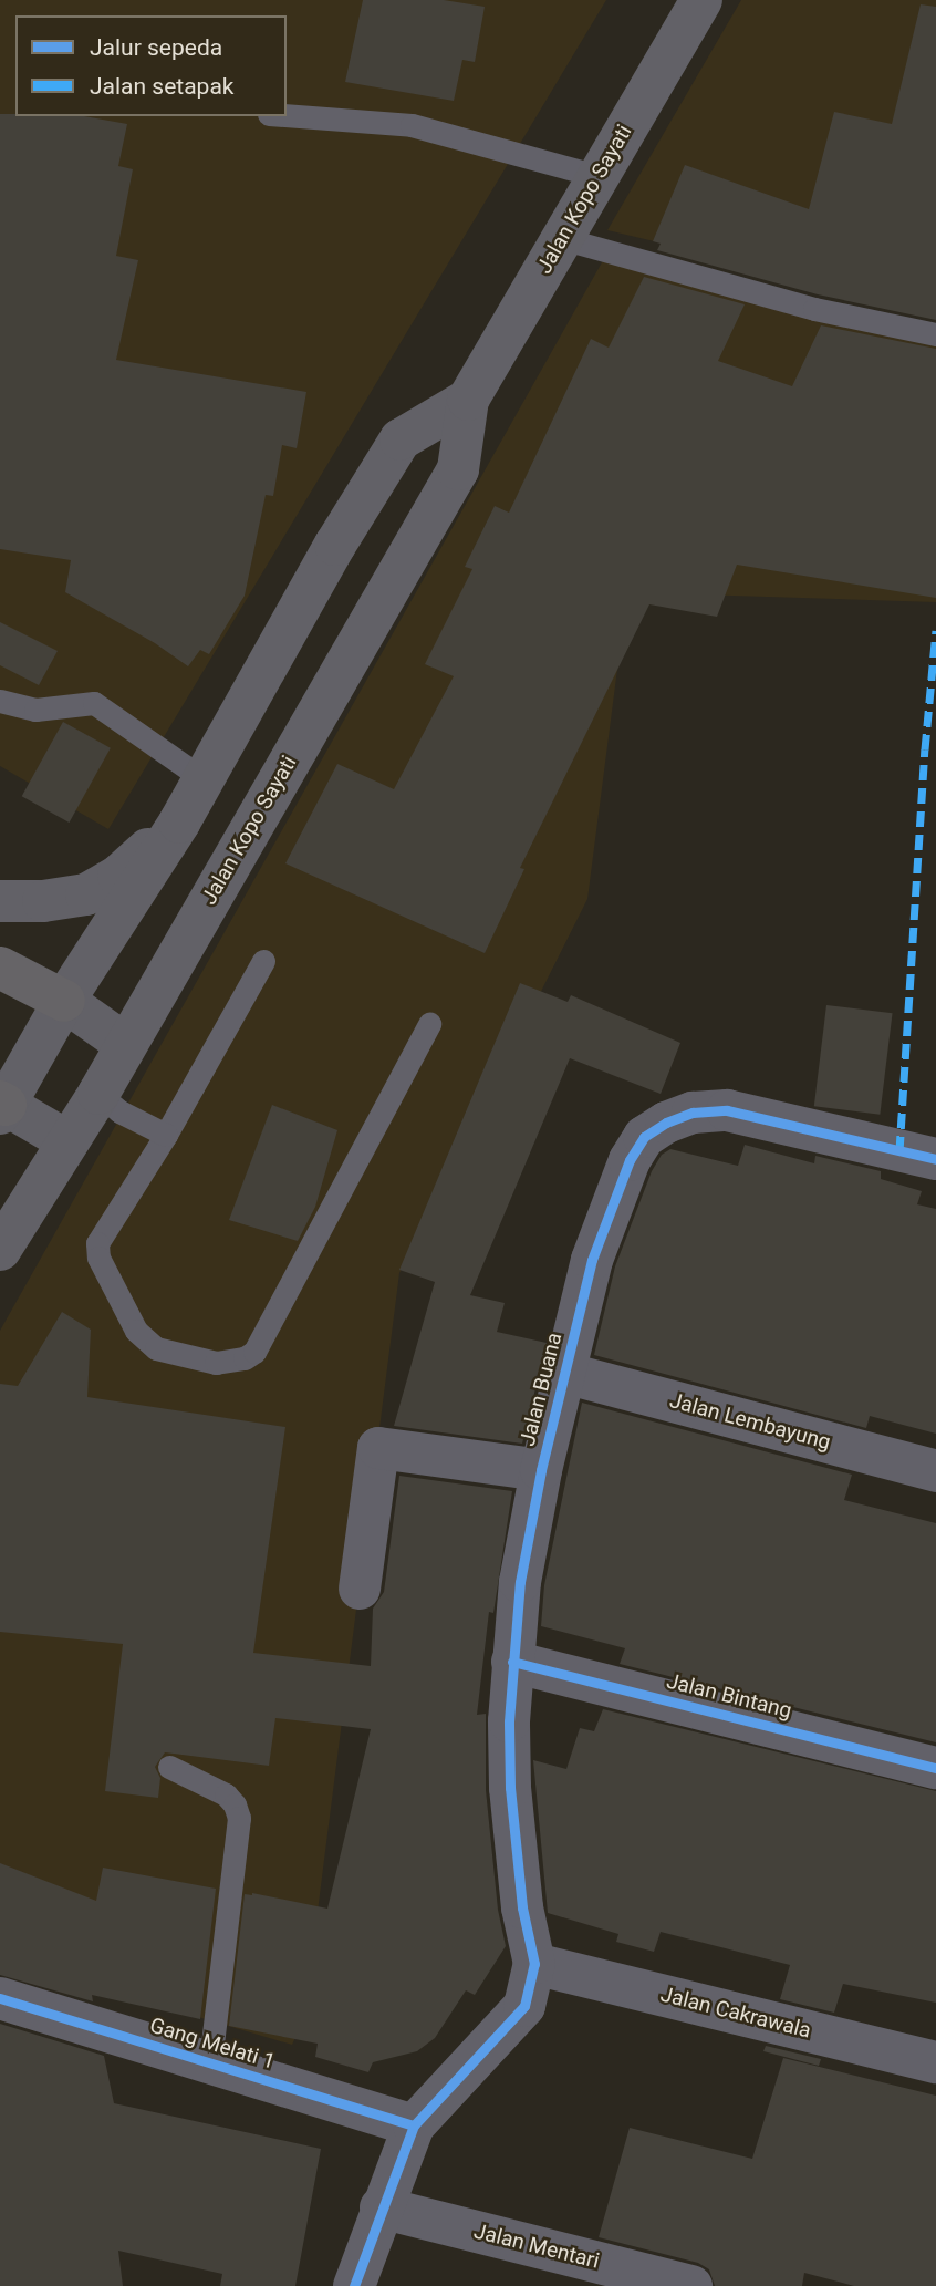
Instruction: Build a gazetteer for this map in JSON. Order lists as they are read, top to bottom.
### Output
{
  "streets": {
    "main road": ["Jalan Kopo Sayati"],
    "street": [
      "Jalan Buana",
      "Jalan Lembayung",
      "Jalan Bintang",
      "Jalan Cakrawala",
      "Gang Melati 1",
      "Jalan Mentari"
    ]
  },
  "crossings": [
    ["Jalan Buana", "Jalan Lembayung"],
    ["Jalan Buana", "Jalan Bintang"],
    ["Jalan Buana", "Jalan Cakrawala"]
  ],
  "legend": ["Jalur sepeda", "Jalan setapak"]
}
